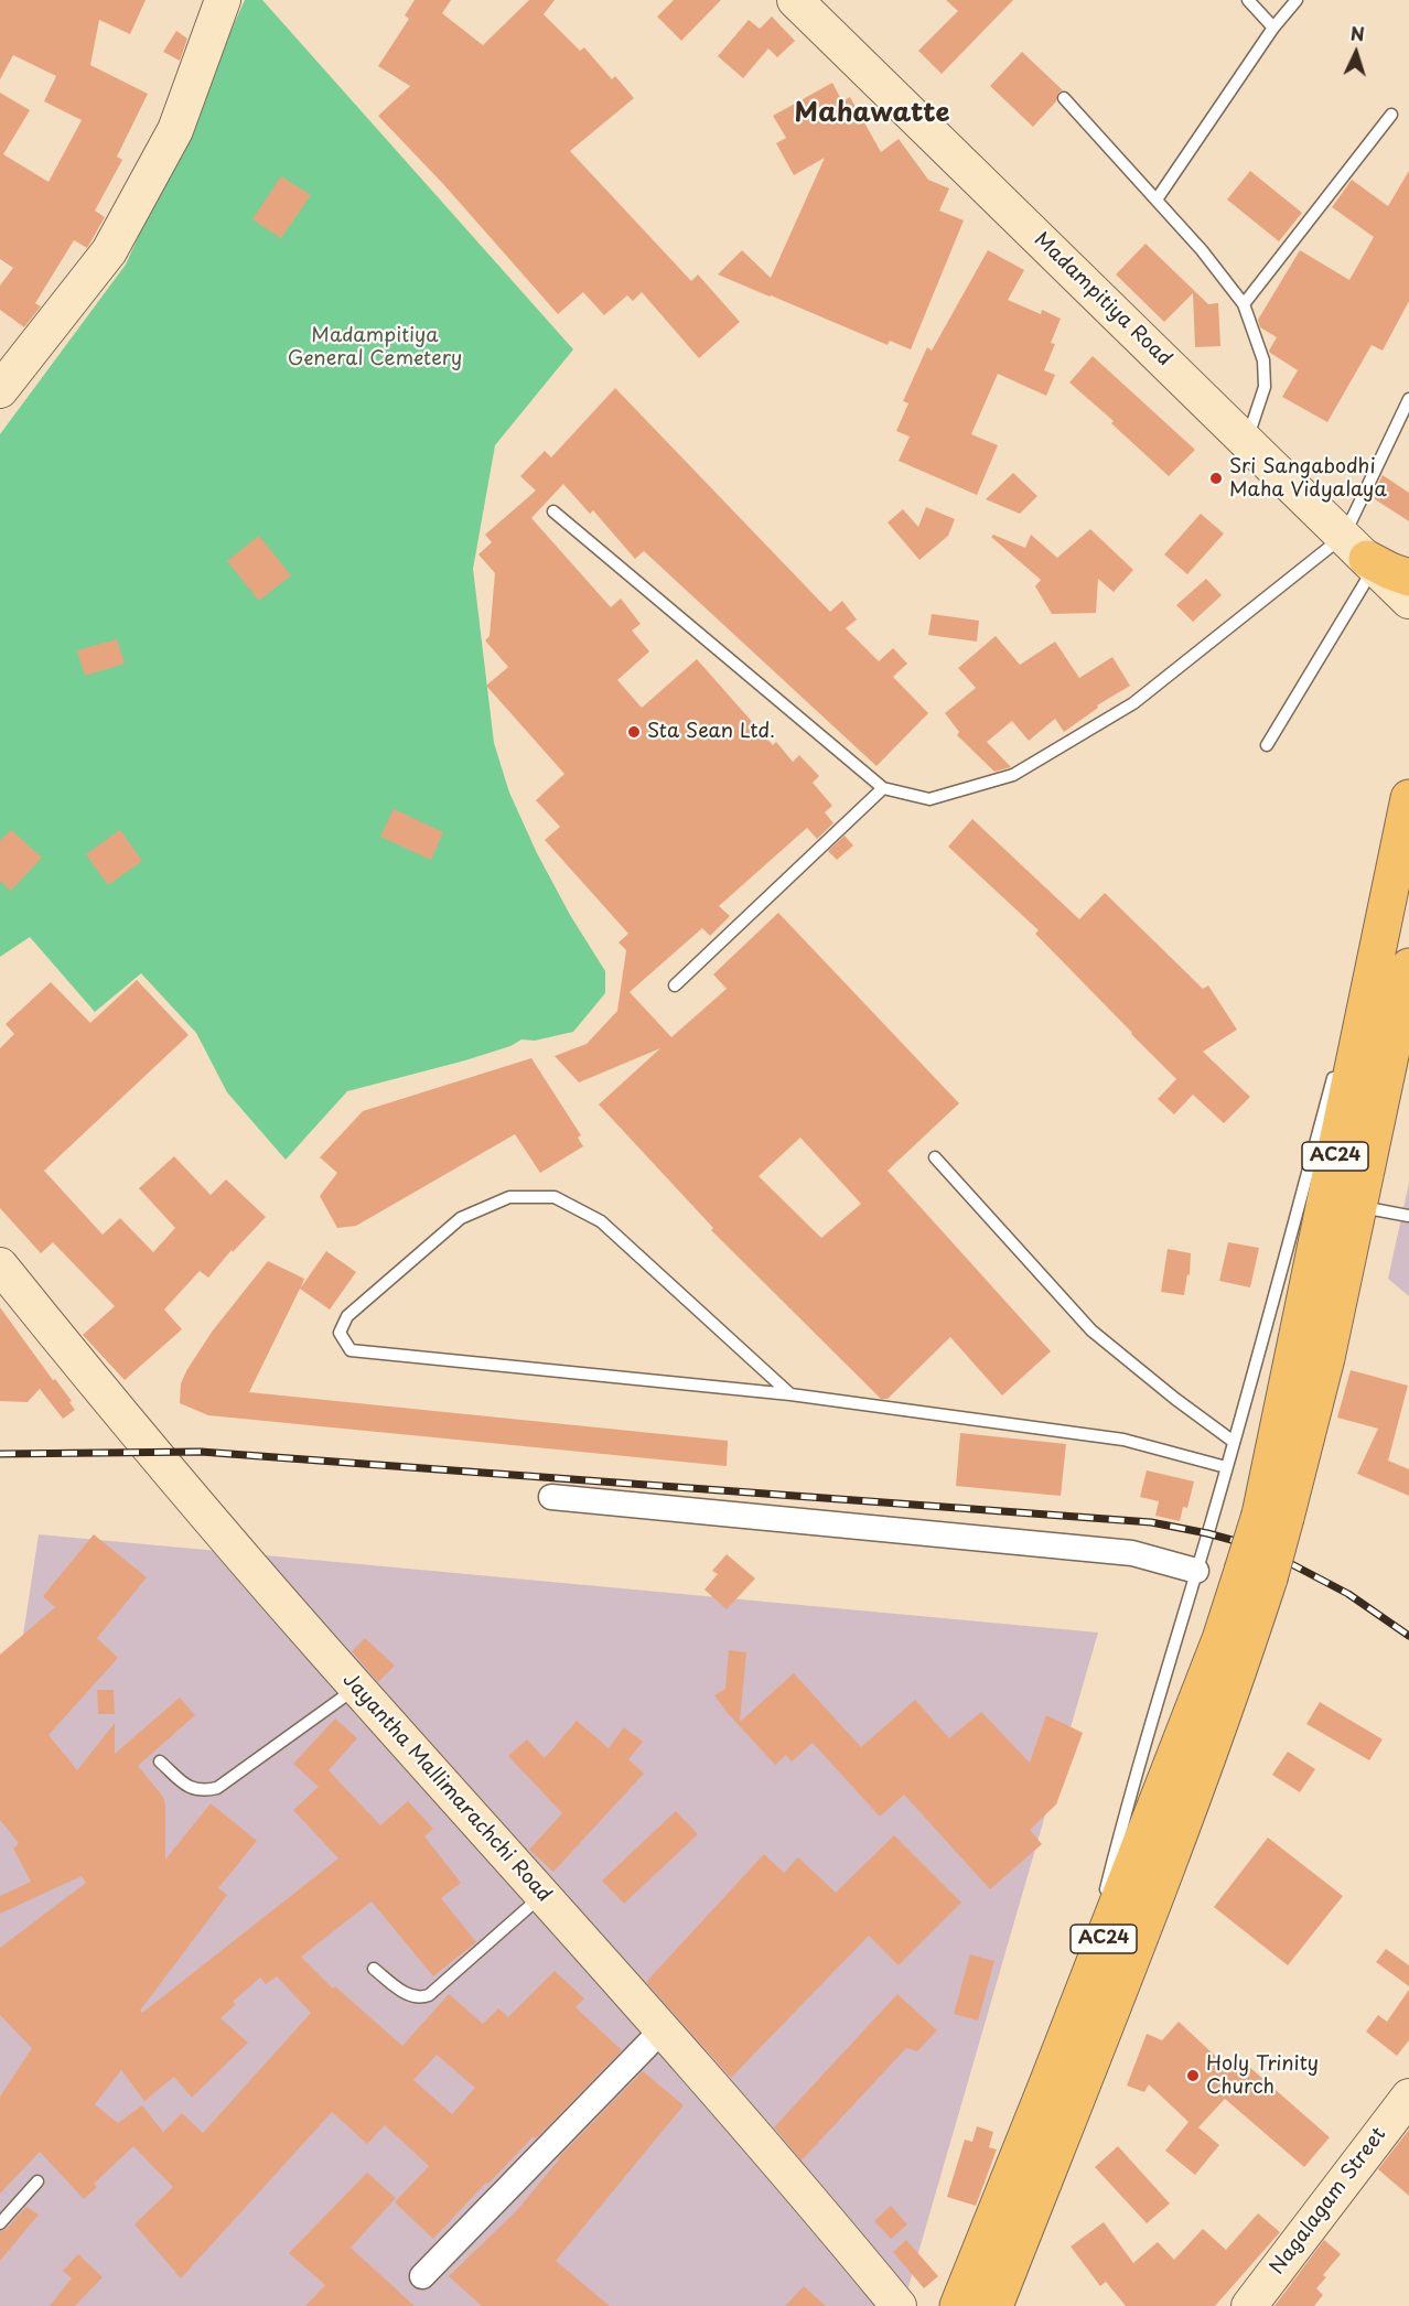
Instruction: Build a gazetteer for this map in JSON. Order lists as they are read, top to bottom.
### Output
{
  "streets": {
    "main road": ["AC24"],
    "street": ["Madampitiya Road", "Jayantha Mallimarachchi Road", "Nagalagam Street"]
  },
  "districts": ["Mahawatte"],
  "parks": ["Madampitiya General Cemetery"],
  "places": ["Sri Sangabodhi Maha Vidyalaya", "Sta Sean Ltd.", "Holy Trinity Church"],
  "north": "top"
}
